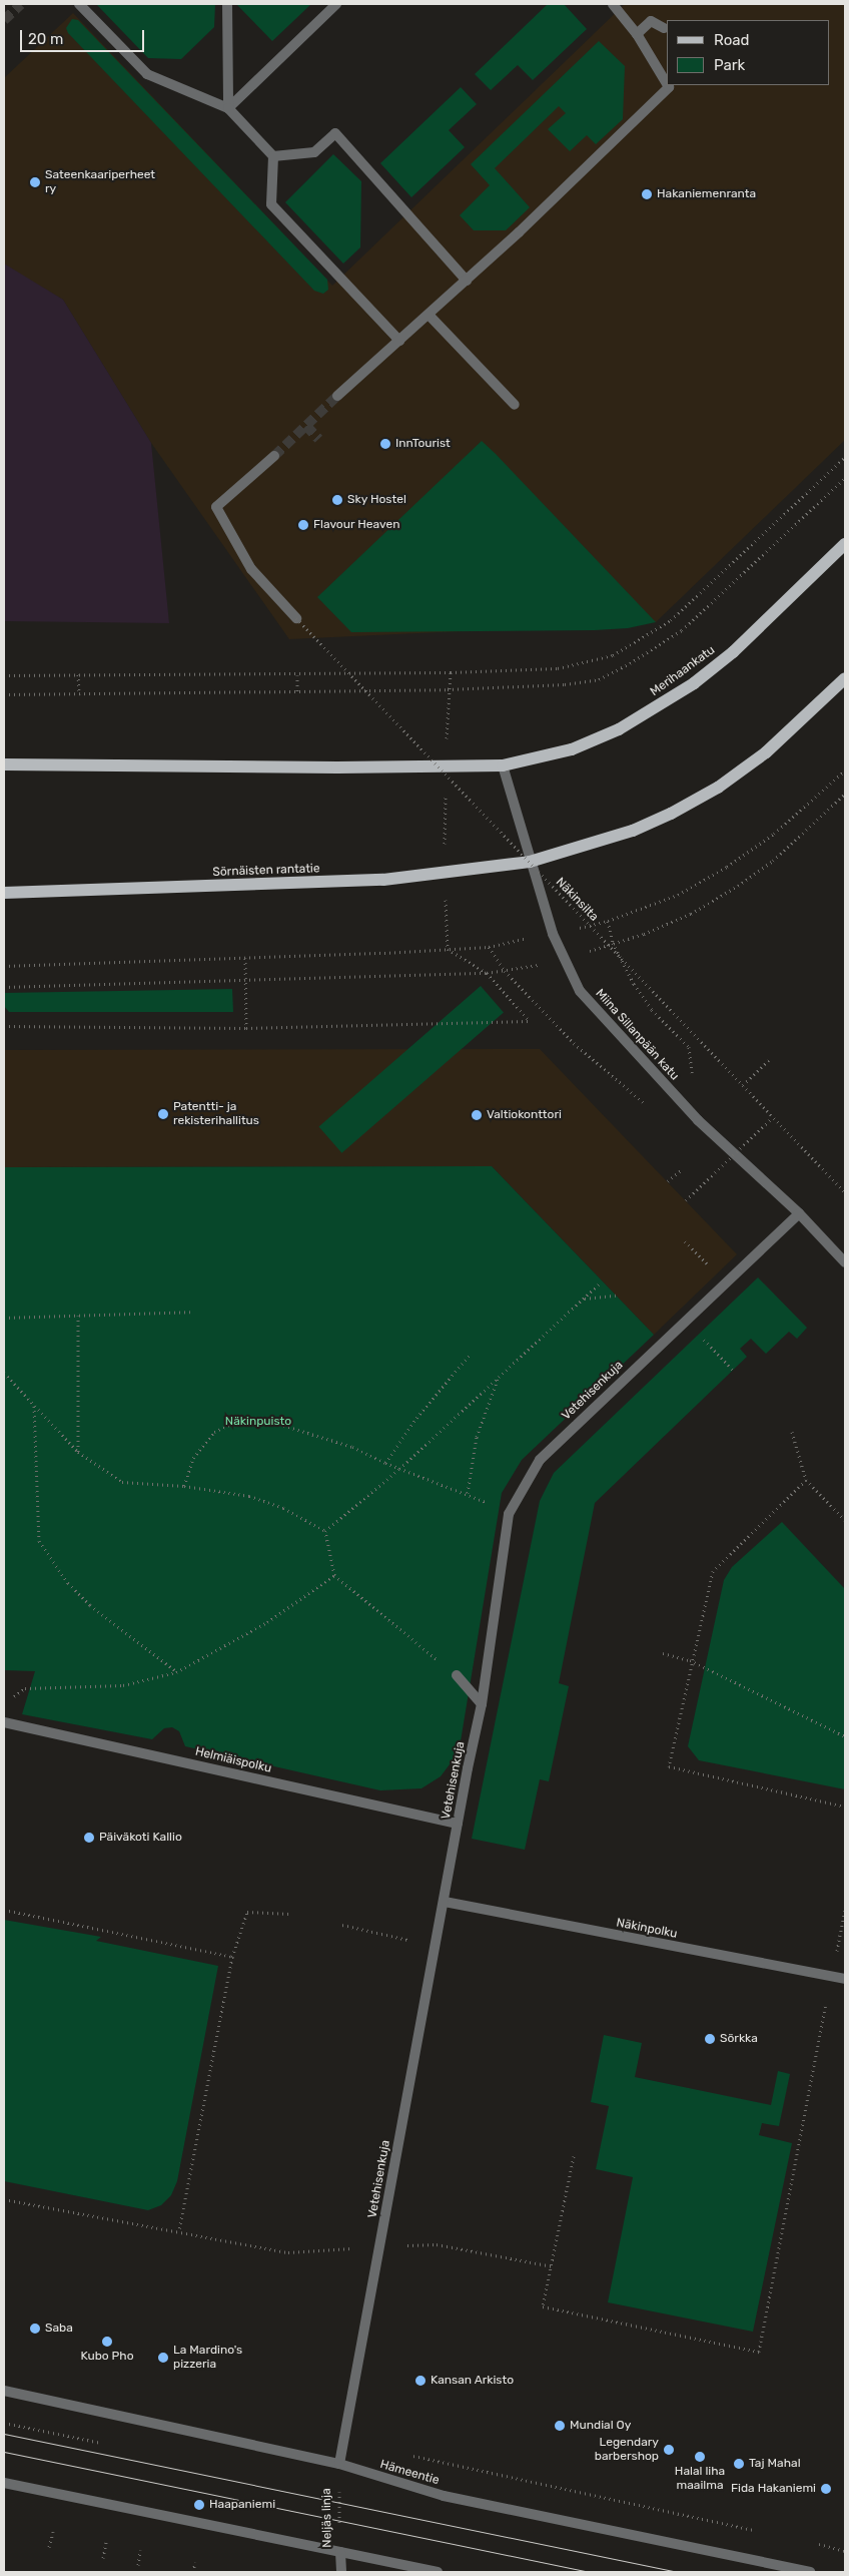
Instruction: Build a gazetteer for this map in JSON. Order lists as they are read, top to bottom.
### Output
{
  "streets": {
    "main road": ["Merihaankatu", "Sörnäisten rantatie"],
    "street": [
      "Miina Sillanpään katu",
      "Vetehisenkuja",
      "Helmiäispolku",
      "Näkinpolku",
      "Hämeentie",
      "Neljäs linja"
    ],
    "path": ["Näkinsilta"]
  },
  "crossings": [
    ["Merihaankatu", "Miina Sillanpään katu"],
    ["Sörnäisten rantatie", "Miina Sillanpään katu"],
    ["Miina Sillanpään katu", "Vetehisenkuja"],
    ["Vetehisenkuja", "Helmiäispolku"],
    ["Vetehisenkuja", "Näkinpolku"],
    ["Vetehisenkuja", "Hämeentie"],
    ["Vetehisenkuja", "Neljäs linja"],
    ["Hämeentie", "Neljäs linja"]
  ],
  "parks": ["Näkinpuisto"],
  "places": [
    "Sateenkaariperheet ry",
    "Hakaniemenranta",
    "InnTourist",
    "Sky Hostel",
    "Flavour Heaven",
    "Patentti- ja rekisterihallitus",
    "Valtiokonttori",
    "Päiväkoti Kallio",
    "Sörkka",
    "Saba",
    "Kubo Pho",
    "La Mardino's pizzeria",
    "Kansan Arkisto",
    "Mundial Oy",
    "Legendary barbershop",
    "Halal liha maailma",
    "Taj Mahal",
    "Fida Hakaniemi",
    "Haapaniemi"
  ],
  "legend": ["Road", "Park"],
  "scale_bar": "20 m"
}
